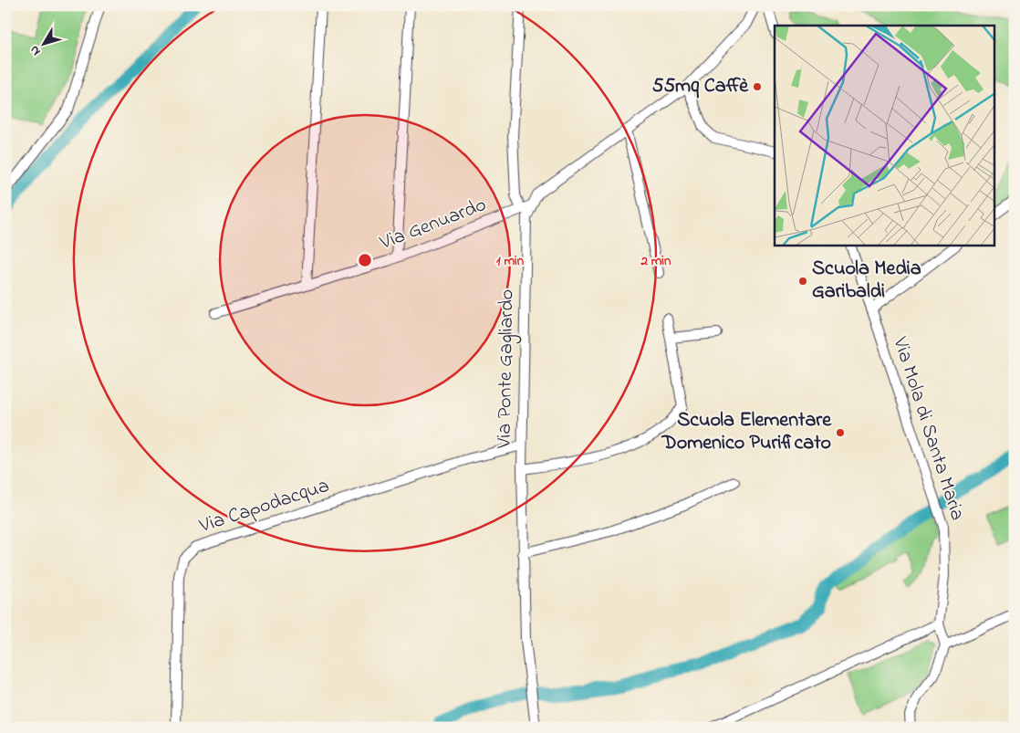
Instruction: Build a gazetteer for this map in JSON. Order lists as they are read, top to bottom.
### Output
{
  "streets": {
    "street": [
      "Via Genuardo",
      "Via Ponte Gagliardo",
      "Via Mola di Santa Maria",
      "Via Capodacqua"
    ]
  },
  "crossings": [
    ["Via Genuardo", "Via Ponte Gagliardo"],
    ["Via Ponte Gagliardo", "Via Capodacqua"]
  ],
  "places": ["55mq Caffè", "Scuola Media Garibaldi", "Scuola Elementare Domenico Purificato"],
  "north": "bottom left",
  "rings": ["1 min", "2 min"]
}
